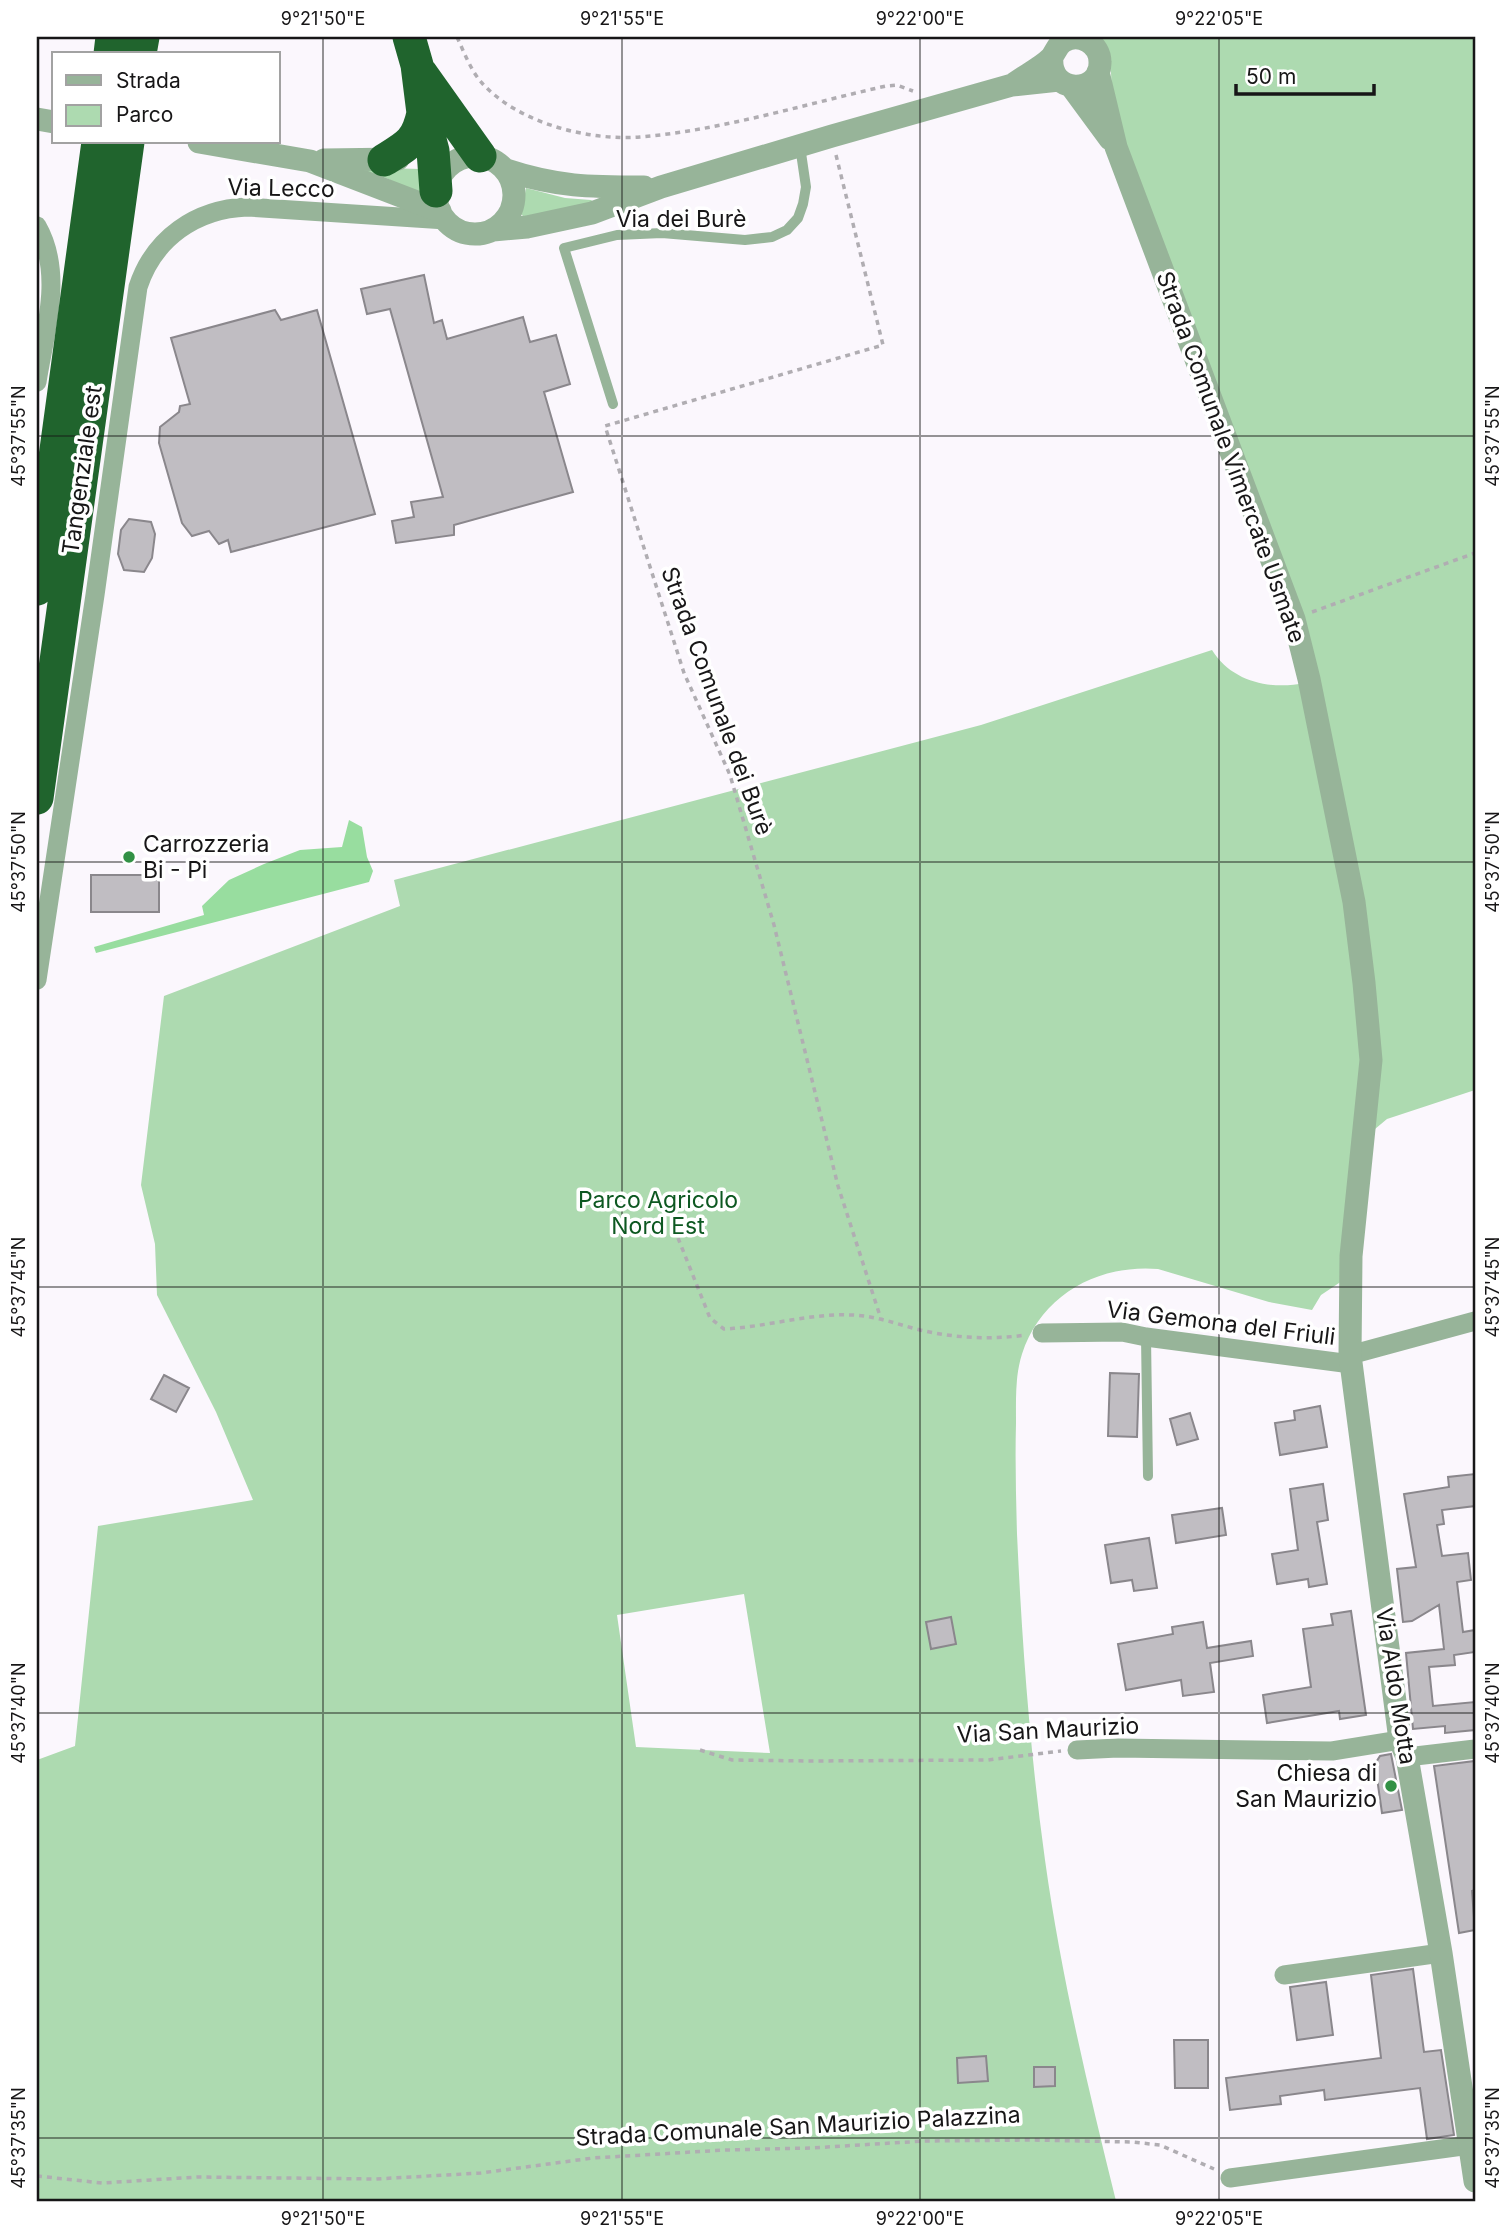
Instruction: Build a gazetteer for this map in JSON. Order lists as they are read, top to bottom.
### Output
{
  "streets": {
    "highway": ["Tangenziale est"],
    "street": [
      "Via Lecco",
      "Strada Comunale Vimercate Usmate",
      "Via Gemona del Friuli",
      "Via Aldo Motta",
      "Via San Maurizio"
    ],
    "lane": ["Via dei Burè"],
    "path": ["Strada Comunale dei Burè", "Strada Comunale San Maurizio Palazzina"]
  },
  "crossings": [
    ["Strada Comunale Vimercate Usmate", "Via Gemona del Friuli"],
    ["Strada Comunale Vimercate Usmate", "Via Aldo Motta"],
    ["Via Gemona del Friuli", "Via Aldo Motta"],
    ["Via Aldo Motta", "Via San Maurizio"]
  ],
  "parks": ["Parco Agricolo Nord Est"],
  "places": ["Carrozzeria Bi - Pi", "Chiesa di San Maurizio"],
  "legend": ["Strada", "Parco"],
  "scale_bar": "50 m",
  "coordinates": [
    "9°21'50\"E",
    "9°21'55\"E",
    "9°22'00\"E",
    "9°22'05\"E",
    "45°37'55\"N",
    "45°37'50\"N",
    "45°37'45\"N",
    "45°37'40\"N",
    "45°37'35\"N"
  ]
}
